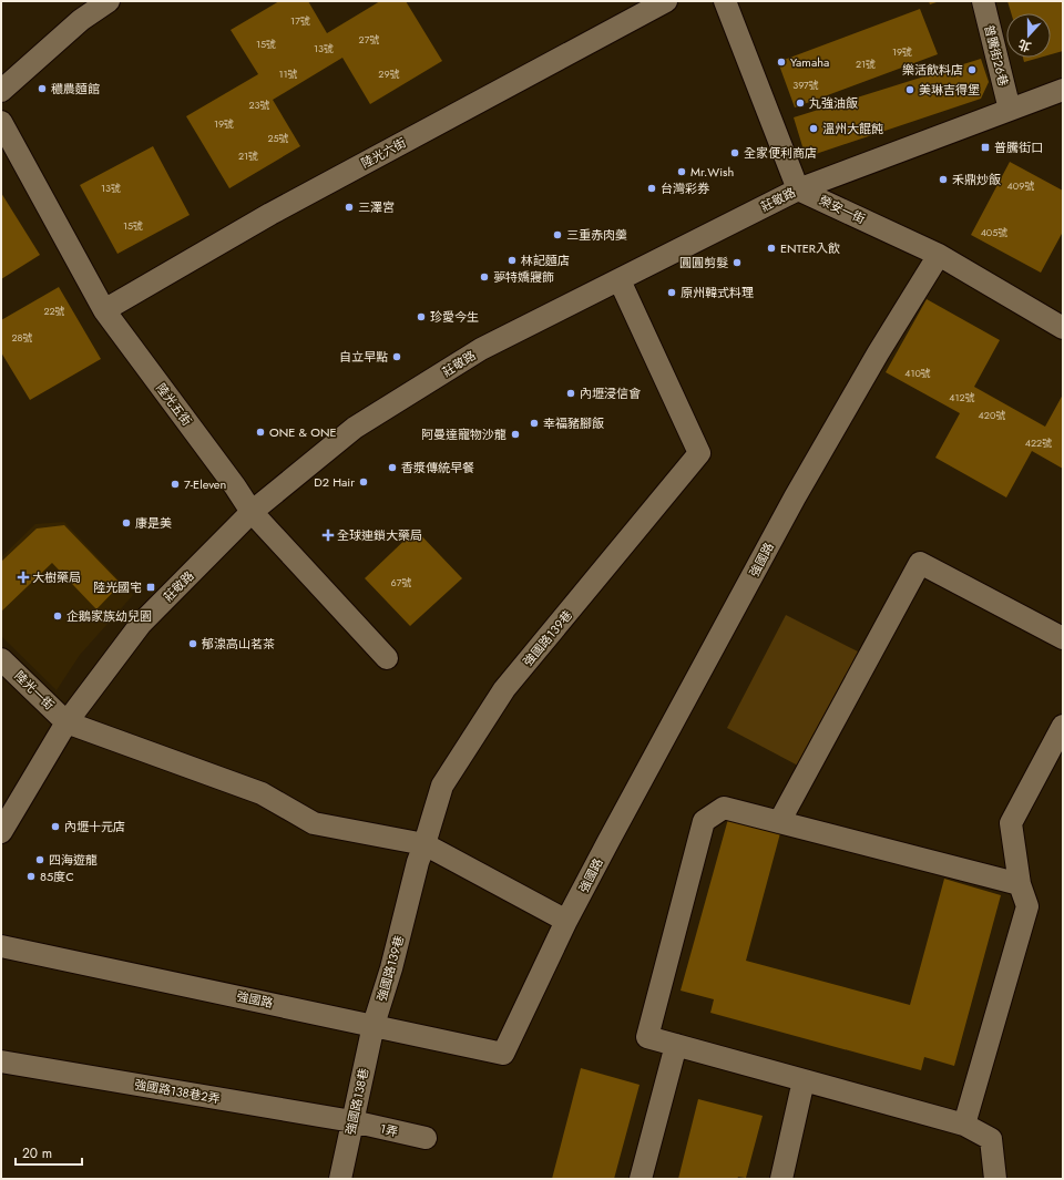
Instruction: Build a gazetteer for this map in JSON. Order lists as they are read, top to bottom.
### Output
{
  "streets": {
    "street": [
      "普騰街26巷",
      "陸光六街",
      "莊敬路",
      "榮安一街",
      "陸光五街",
      "強國路",
      "強國路139巷",
      "陸光一街",
      "強國路138巷2弄",
      "強國路138巷",
      "1弄"
    ]
  },
  "crossings": [
    ["普騰街26巷", "莊敬路"],
    ["陸光六街", "陸光五街"],
    ["莊敬路", "榮安一街"],
    ["莊敬路", "陸光五街"],
    ["莊敬路", "強國路139巷"],
    ["莊敬路", "陸光一街"],
    ["榮安一街", "強國路"],
    ["強國路", "強國路139巷"],
    ["強國路", "強國路138巷"],
    ["強國路139巷", "強國路138巷"],
    ["強國路138巷2弄", "強國路138巷"],
    ["強國路138巷2弄", "1弄"],
    ["強國路138巷", "1弄"]
  ],
  "places": {
    "other": [
      "Yamaha",
      "樂活飲料店",
      "穠農麵館",
      "美琳吉得堡",
      "丸強油飯",
      "溫州大餛飩",
      "全家便利商店",
      "Mr.Wish",
      "禾鼎炒飯",
      "台灣彩券",
      "三澤宮",
      "三重赤肉羹",
      "ENTER入飲",
      "林記麵店",
      "圓圓剪髮",
      "夢特嬌寢飾",
      "原州韓式料理",
      "珍愛今生",
      "自立早點",
      "內壢浸信會",
      "幸福豬腳飯",
      "ONE & ONE",
      "阿曼達寵物沙龍",
      "香漿傳統早餐",
      "D2 Hair",
      "7-Eleven",
      "康是美",
      "企鵝家族幼兒園",
      "郁湶高山茗茶",
      "內壢十元店",
      "四海遊龍",
      "85度C"
    ],
    "transit": ["普騰街口", "陸光國宅"],
    "health": ["全球連鎖大藥局", "大樹藥局"]
  },
  "house_numbers": [
    "17號",
    "27號",
    "15號",
    "13號",
    "19號",
    "21號",
    "11號",
    "29號",
    "397號",
    "23號",
    "19號",
    "25號",
    "21號",
    "409號",
    "13號",
    "15號",
    "405號",
    "22號",
    "28號",
    "410號",
    "412號",
    "420號",
    "422號",
    "67號"
  ],
  "scale_bar": "20 m",
  "north": "bottom"
}
